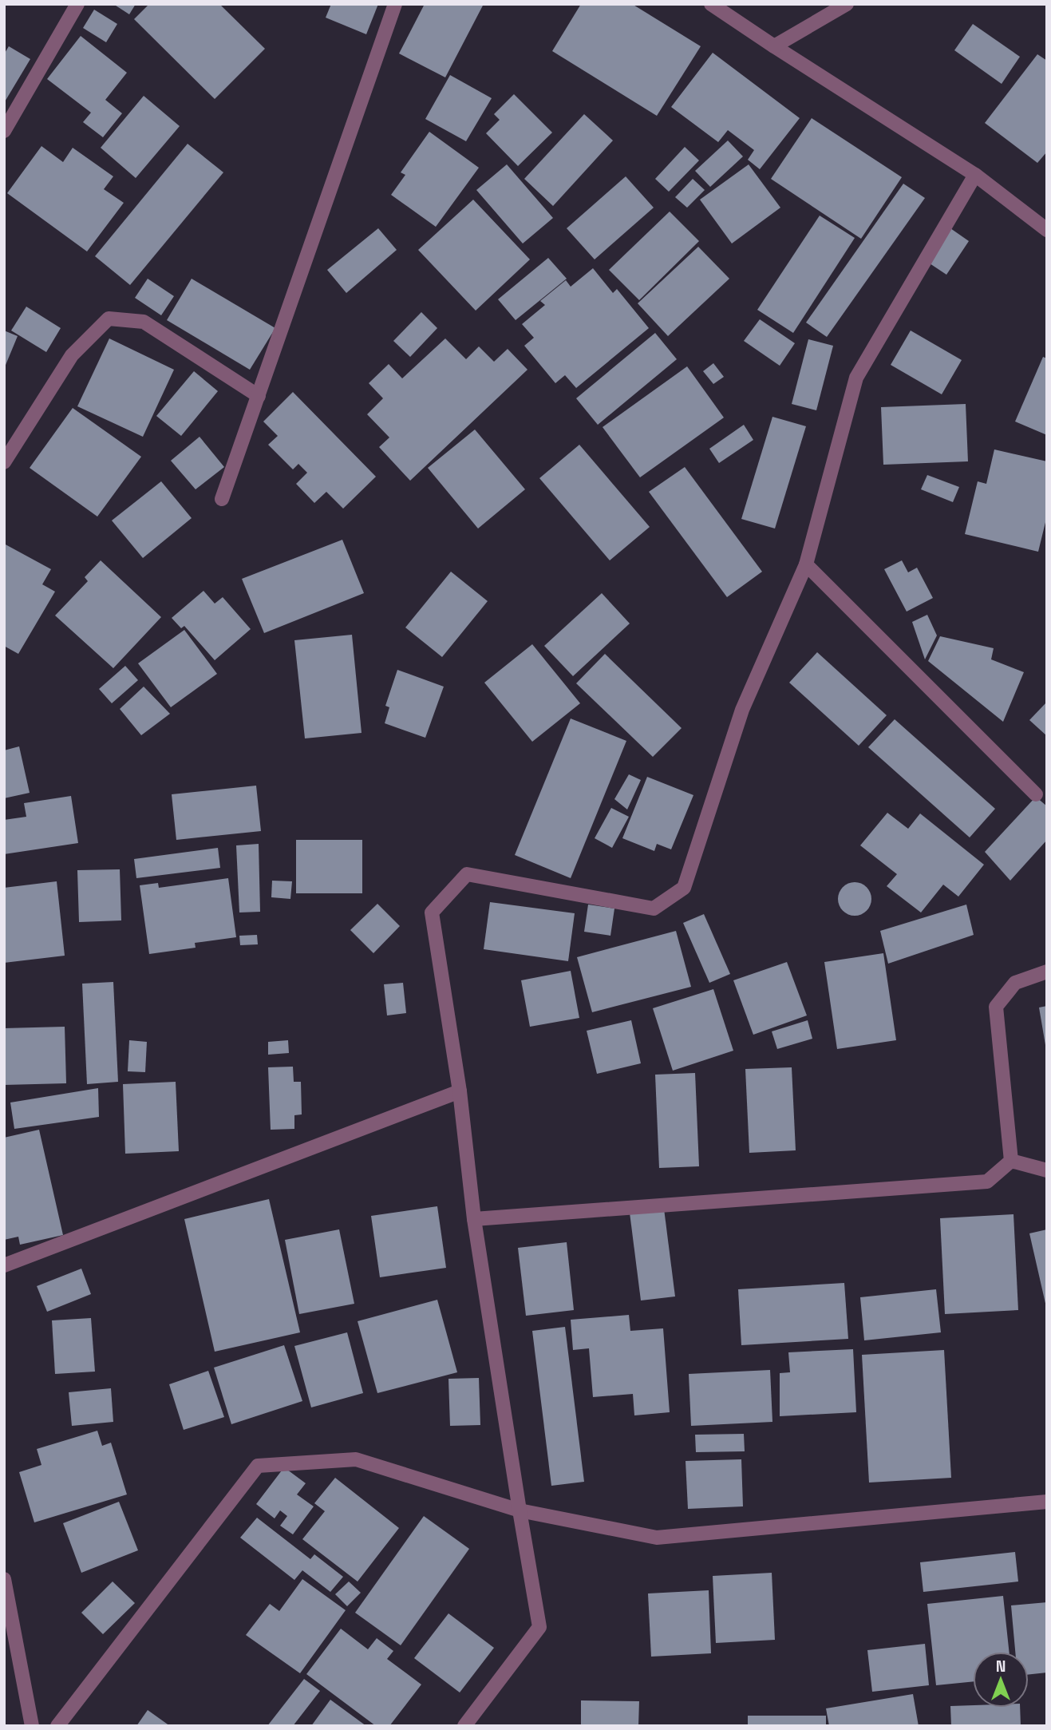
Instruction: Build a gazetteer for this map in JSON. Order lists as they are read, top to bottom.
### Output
{
  "north": "top"
}
